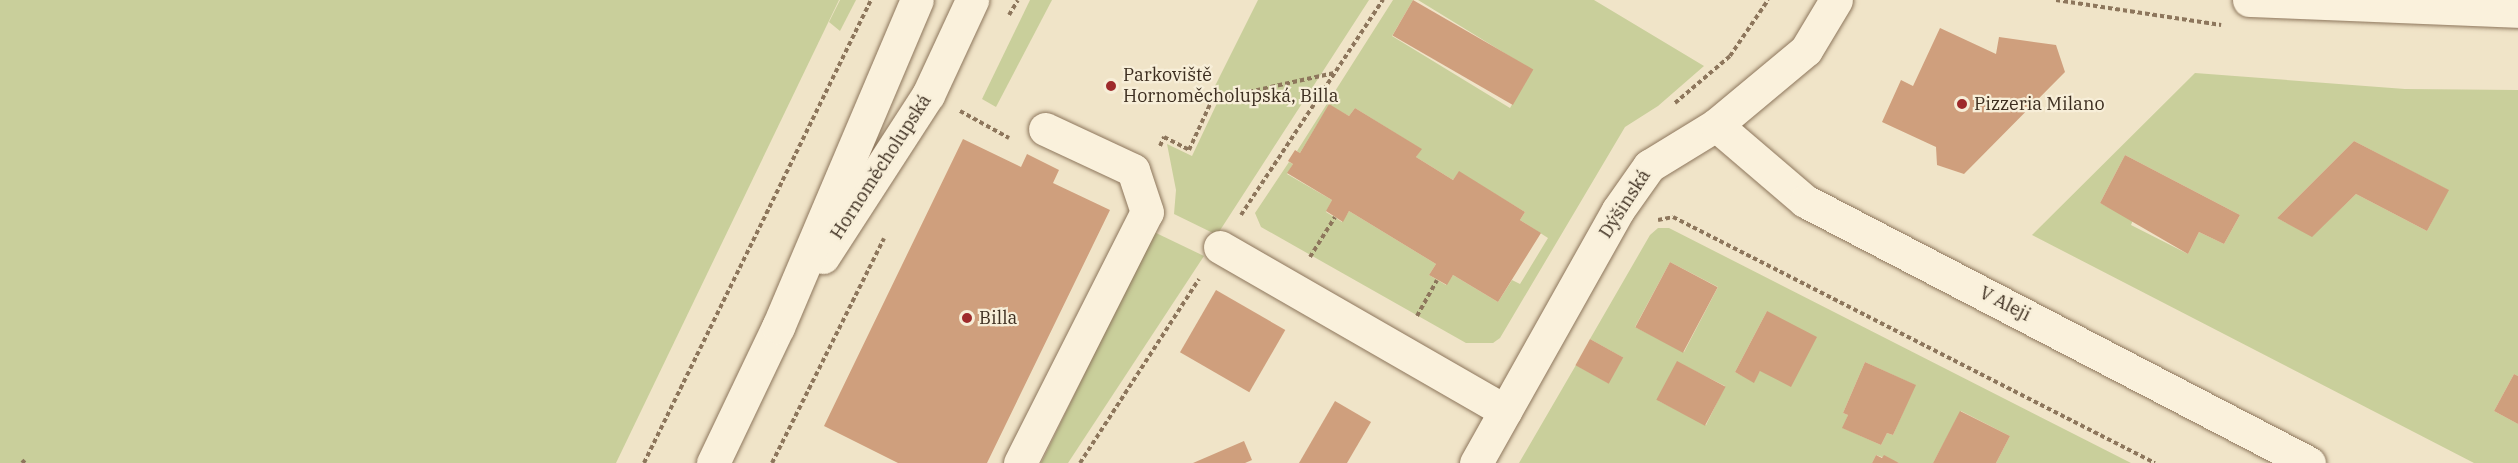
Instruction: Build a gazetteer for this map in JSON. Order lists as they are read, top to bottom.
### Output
{
  "streets": {
    "street": ["Hornoměcholupská", "Dýšinská", "V Aleji"]
  },
  "crossings": [
    ["Dýšinská", "V Aleji"]
  ],
  "places": ["Parkoviště Hornoměcholupská, Billa", "Pizzeria Milano", "Billa"]
}
